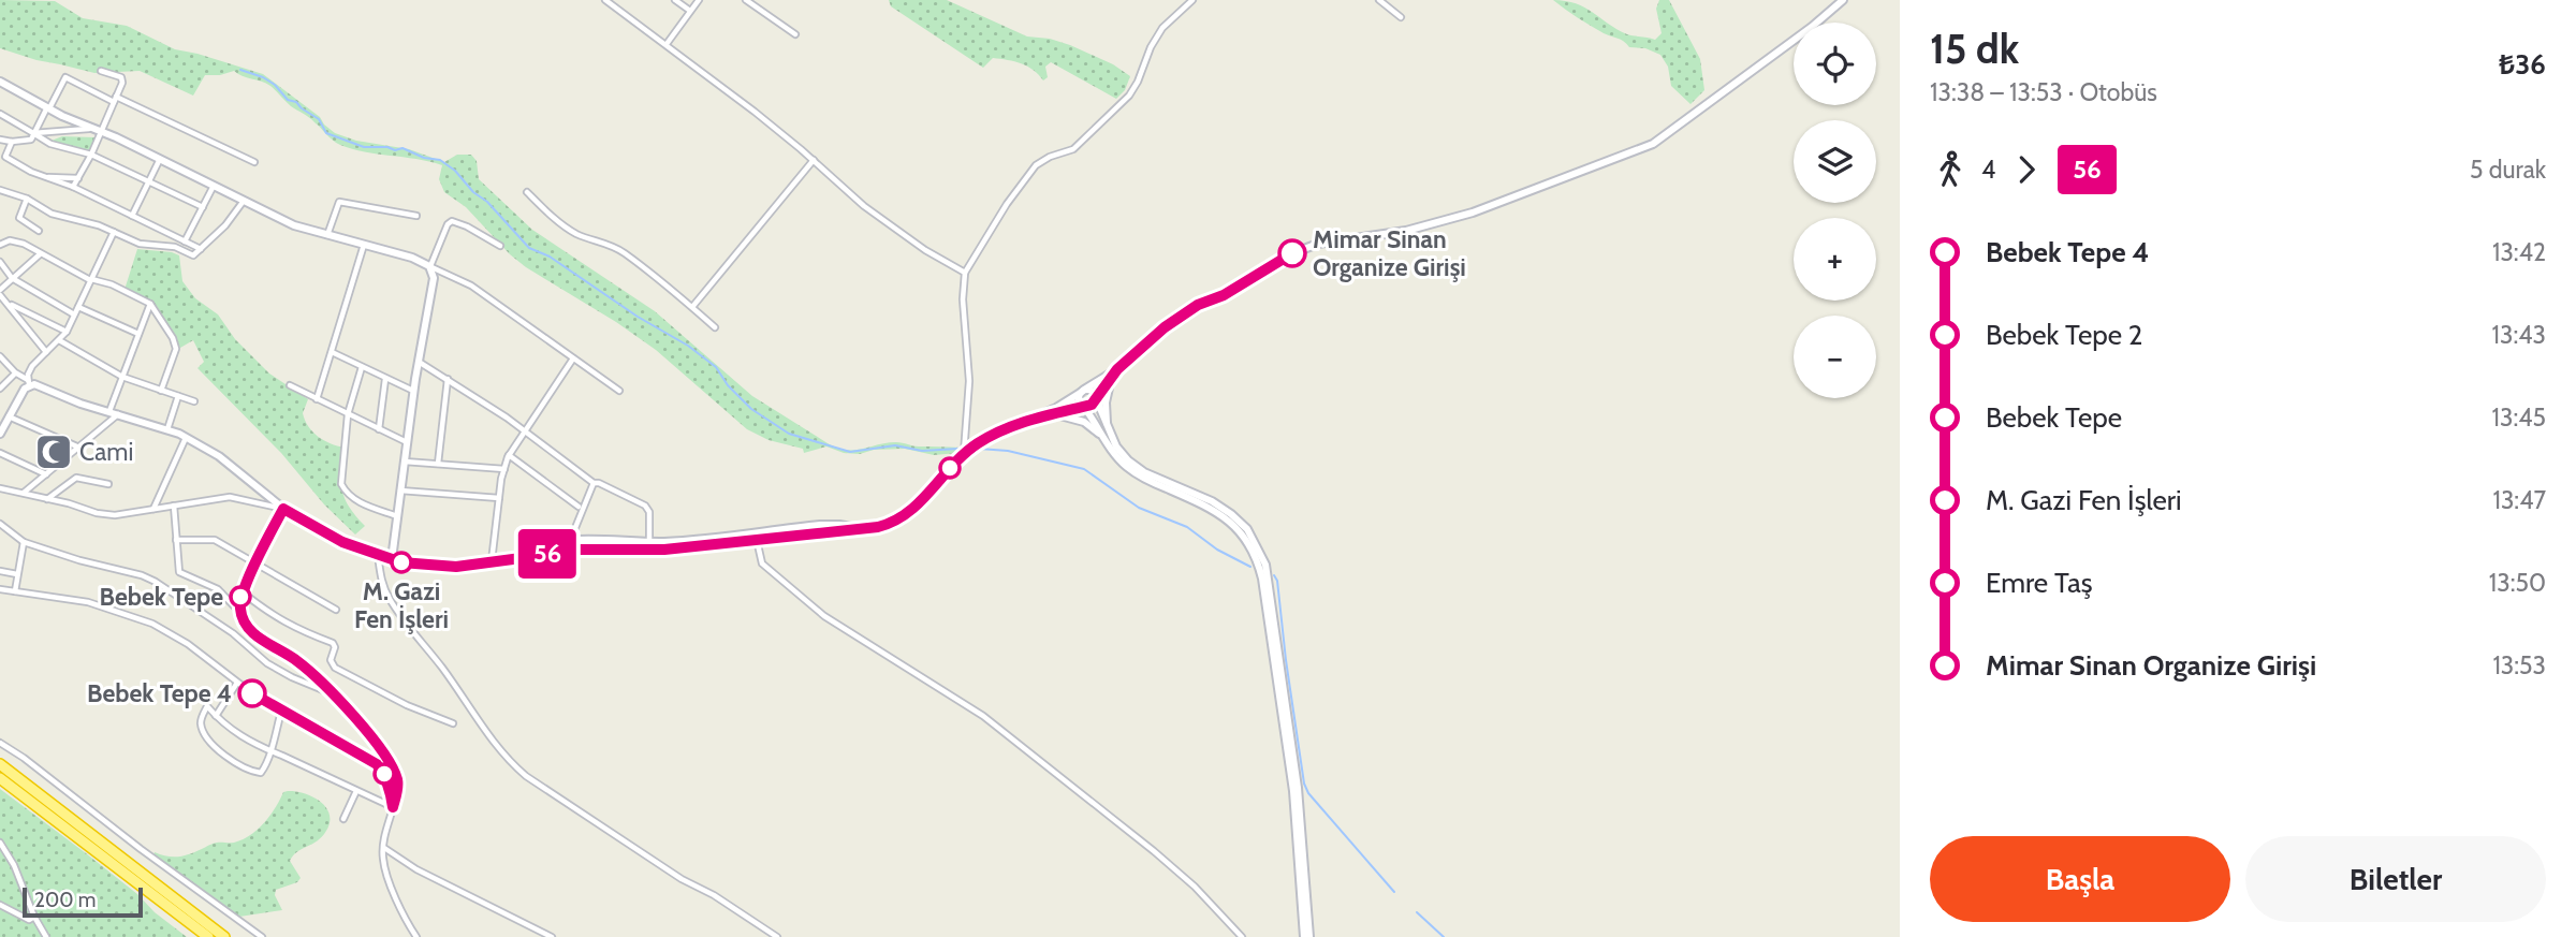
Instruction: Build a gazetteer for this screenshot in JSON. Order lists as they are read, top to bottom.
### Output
{
  "places": {
    "other": [
      "Mimar Sinan Organize Girişi",
      "M. Gazi Fen İşleri",
      "Bebek Tepe",
      "Bebek Tepe 4"
    ],
    "mosque": ["Cami"]
  },
  "lines": ["bus line 56"],
  "scale_bar": "200 m",
  "page": {
    "on_map": "56",
    "heading": ["15 dk", "13:38 – 13:53 · Otobüs", "₺36"],
    "map_buttons": ["+", "−"],
    "legs": ["4", "56", "5 durak"],
    "list": [
      {
        "name": "Bebek Tepe 4",
        "value": "13:42"
      },
      {
        "name": "Bebek Tepe 2",
        "value": "13:43"
      },
      {
        "name": "Bebek Tepe",
        "value": "13:45"
      },
      {
        "name": "M. Gazi Fen İşleri",
        "value": "13:47"
      },
      {
        "name": "Emre Taş",
        "value": "13:50"
      },
      {
        "name": "Mimar Sinan Organize Girişi",
        "value": "13:53"
      }
    ],
    "buttons": ["Başla", "Biletler"],
    "scale": "200 m"
  }
}
